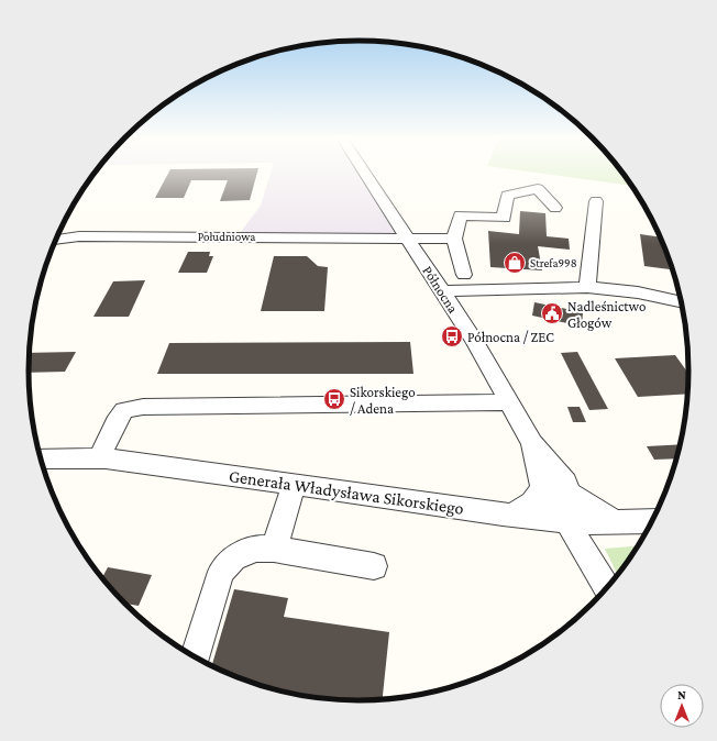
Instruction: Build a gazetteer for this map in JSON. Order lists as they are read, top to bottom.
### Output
{
  "streets": {
    "street": ["Południowa", "Północna", "Generała Władysława Sikorskiego"]
  },
  "crossings": [
    ["Południowa", "Północna"],
    ["Północna", "Generała Władysława Sikorskiego"]
  ],
  "places": {
    "shop": ["Strefa998"],
    "public building": ["Nadleśnictwo Głogów"],
    "bus stop": ["Północna / ZEC", "Sikorskiego / Adena"]
  },
  "north": "top"
}
